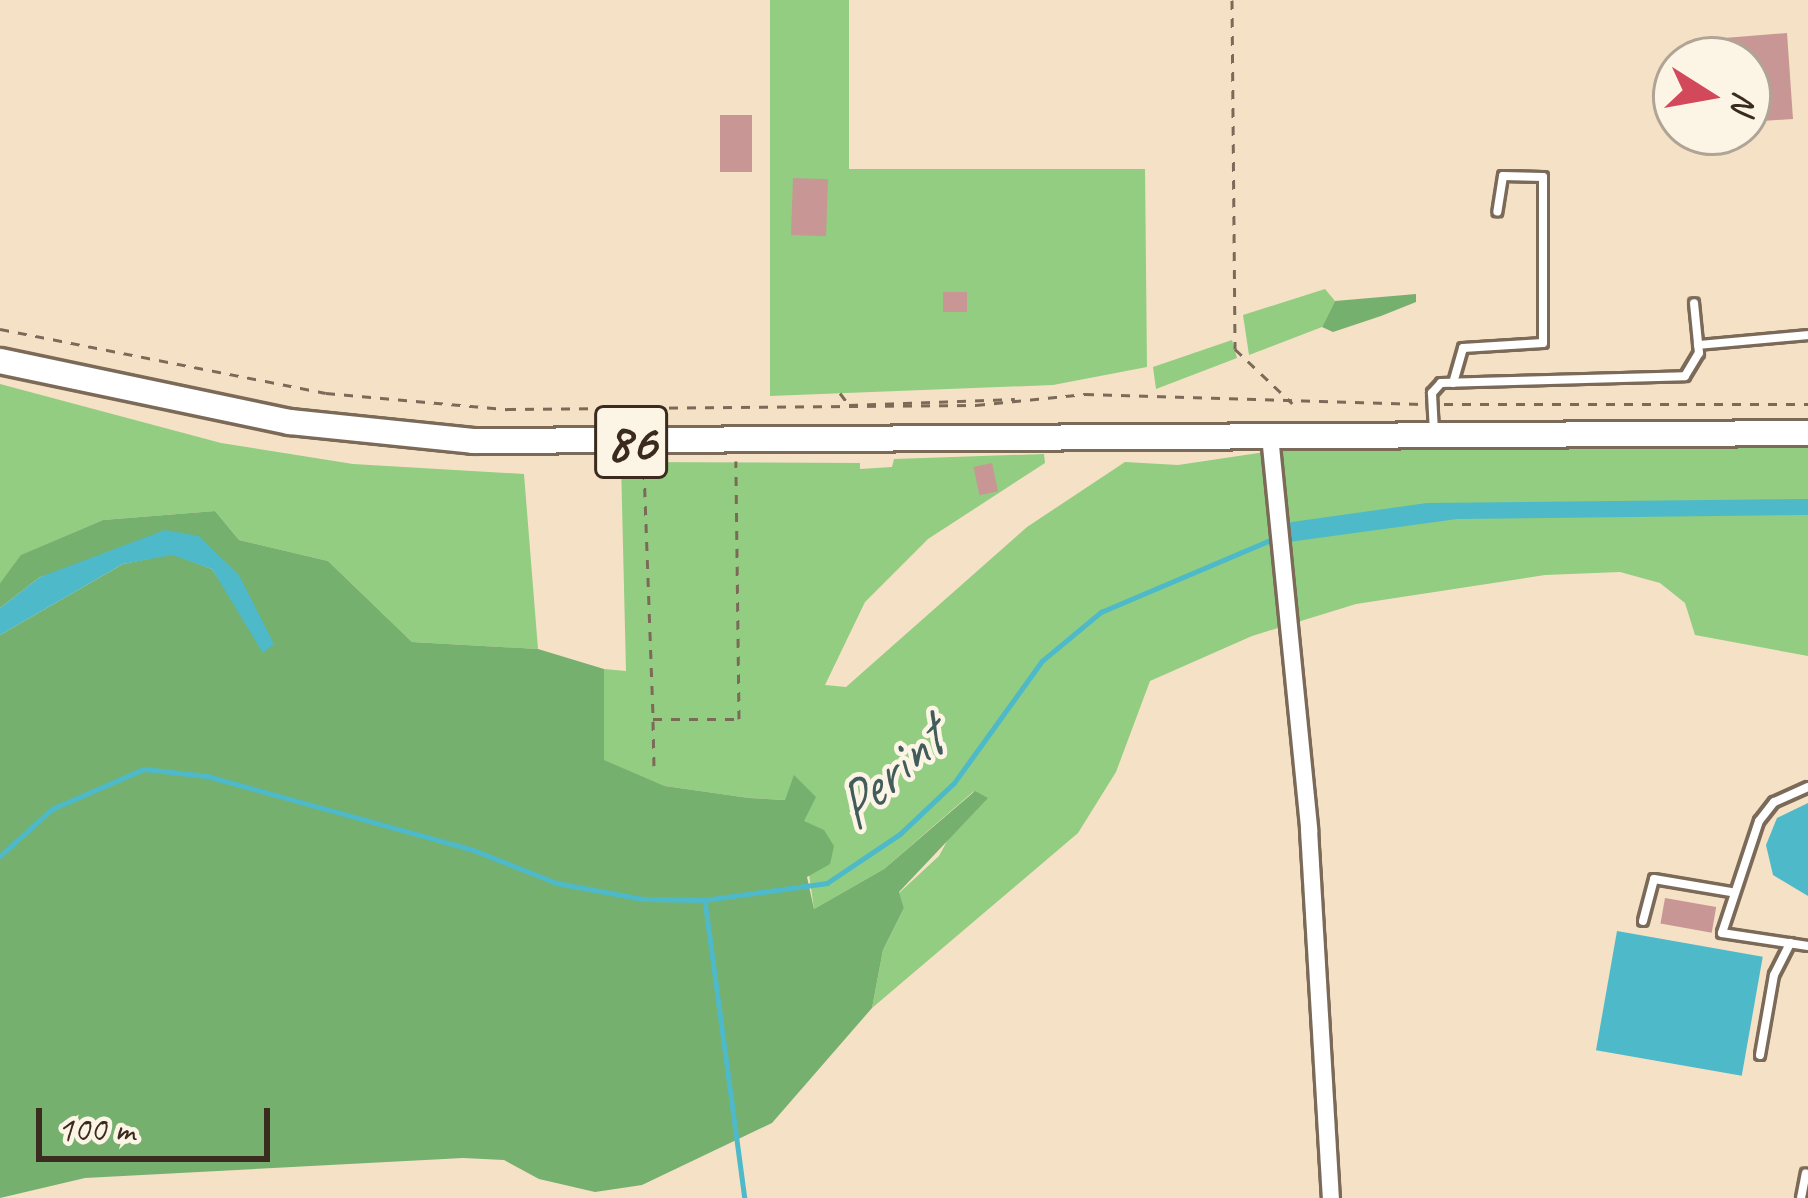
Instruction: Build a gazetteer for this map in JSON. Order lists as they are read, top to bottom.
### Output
{
  "streets": {
    "main road": ["86"]
  },
  "water": ["Perint"],
  "scale_bar": "100 m",
  "north": "right"
}
